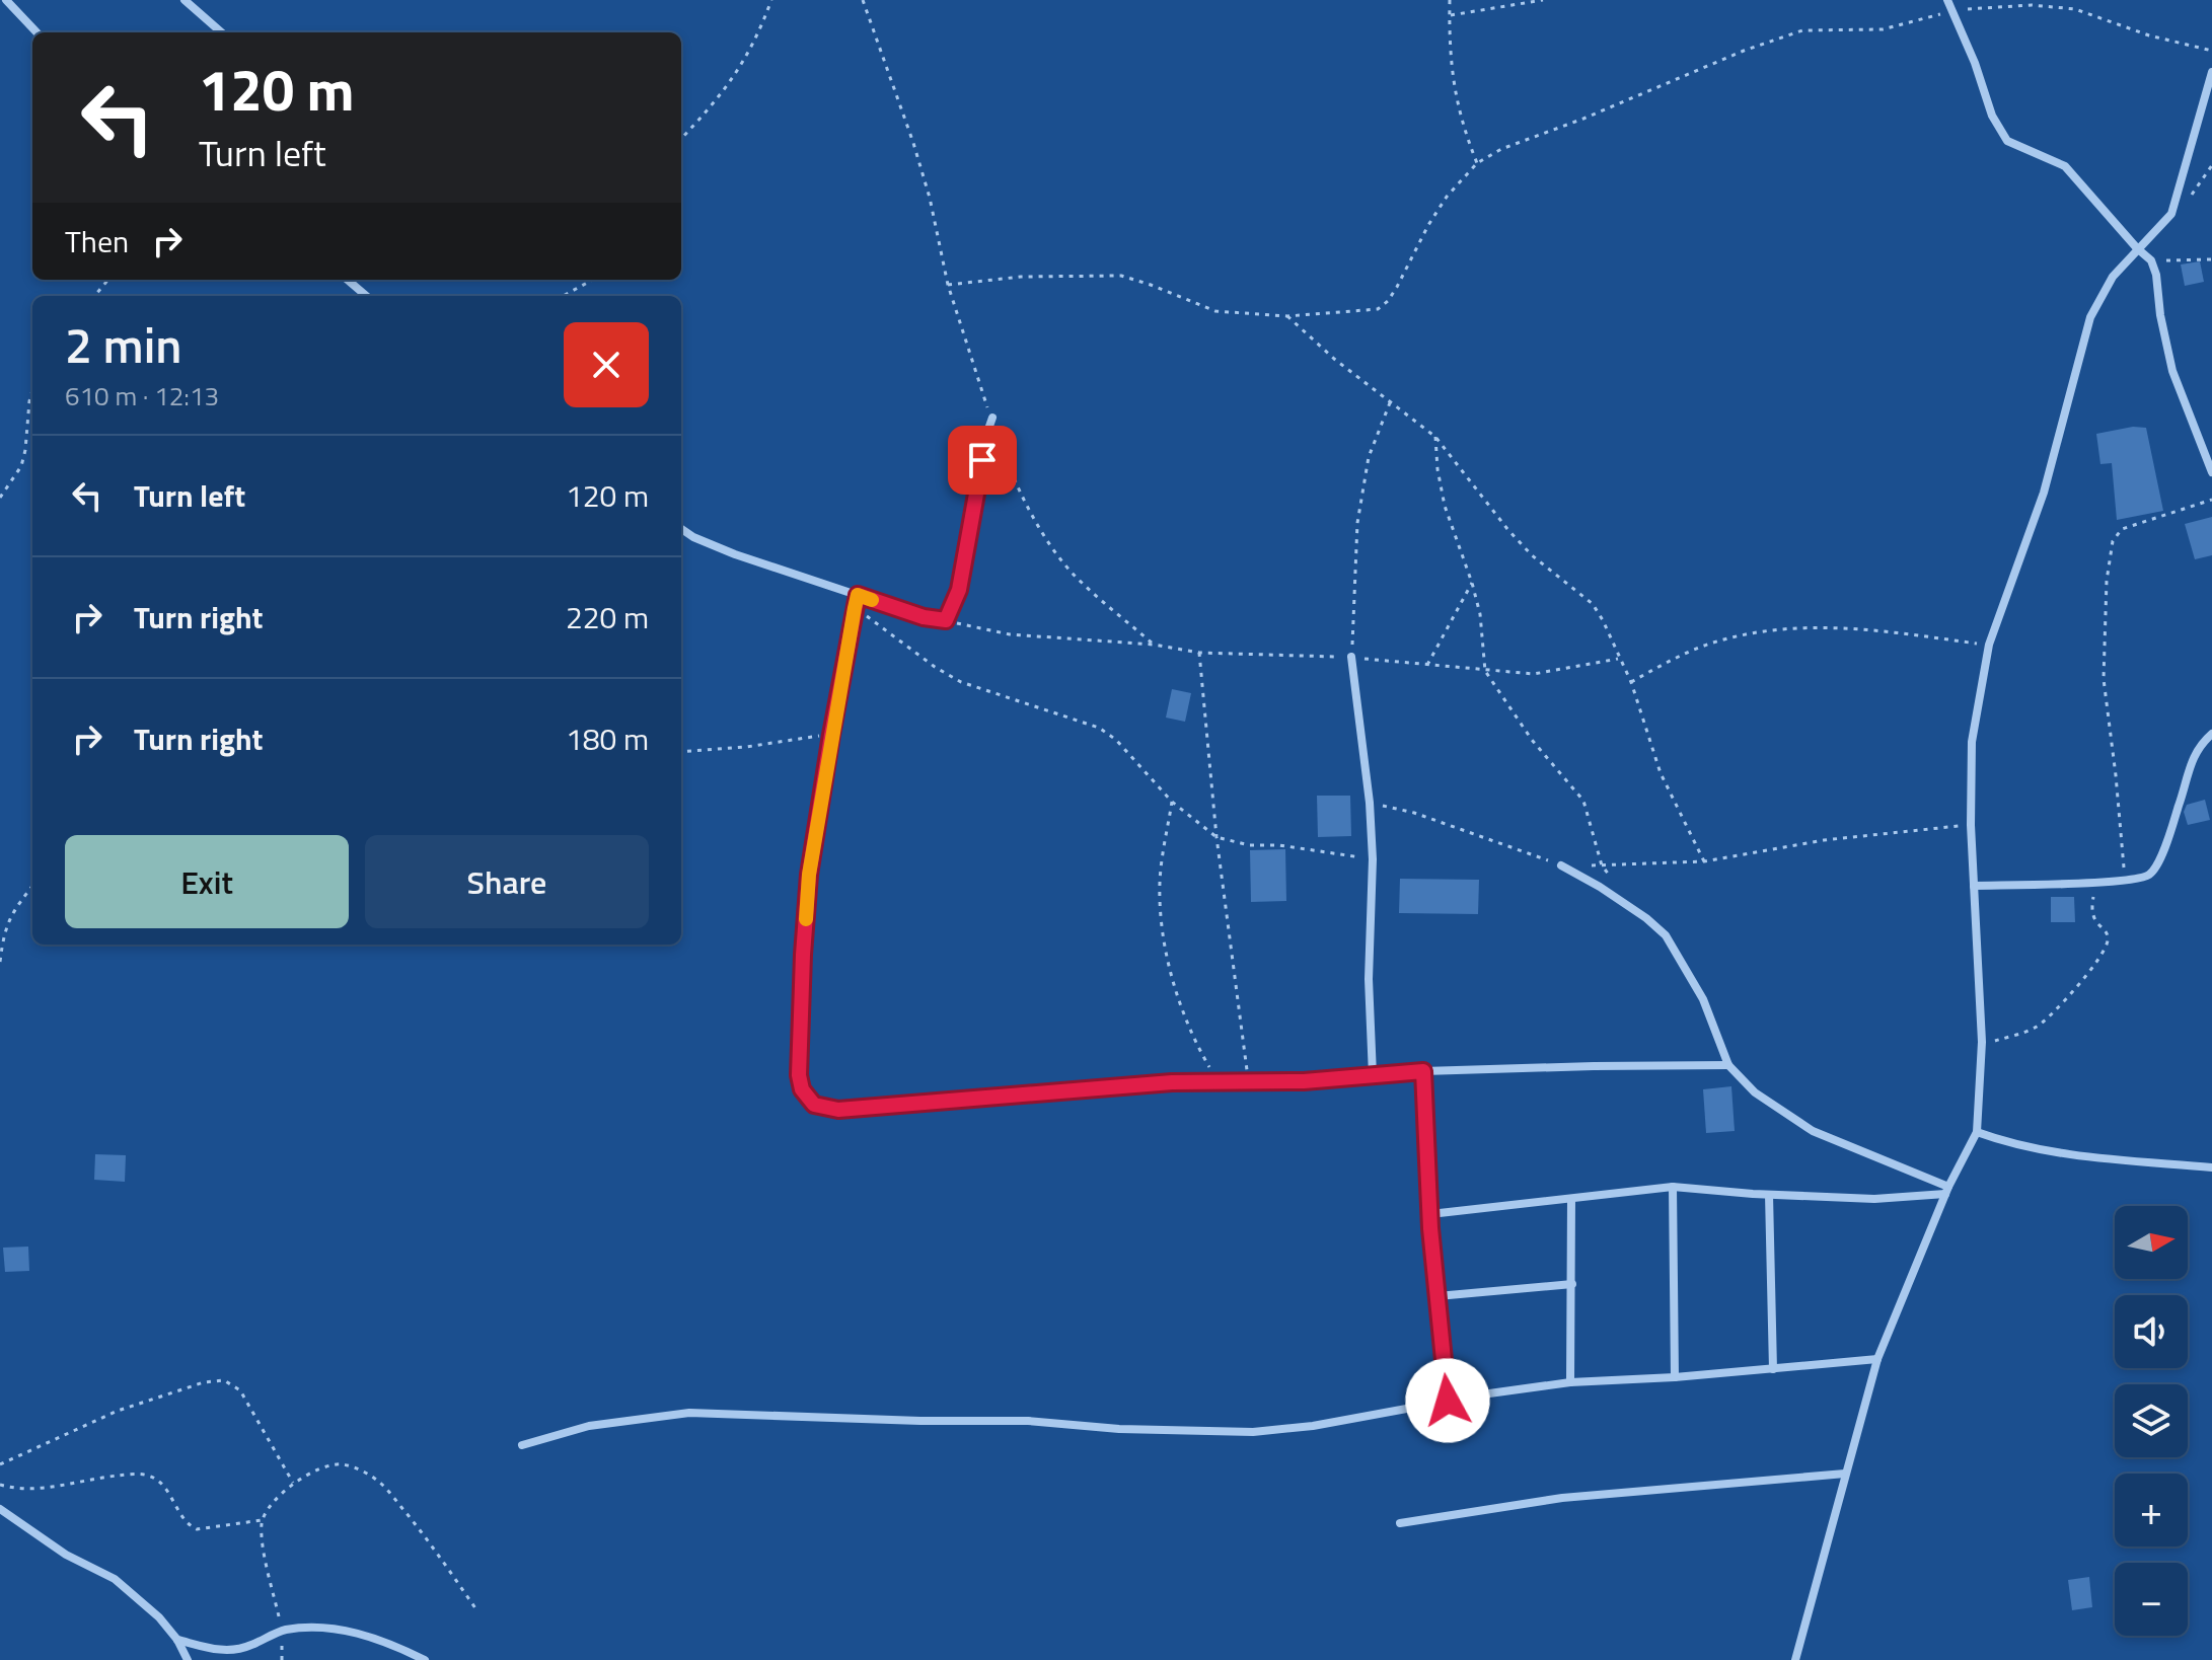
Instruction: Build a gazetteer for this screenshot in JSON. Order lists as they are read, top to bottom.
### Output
{
  "north": "right",
  "page": {
    "turn": ["120 m", "Turn left"],
    "then": "Then",
    "heading": ["2 min", "610 m · 12:13"],
    "list": [
      {
        "name": "Turn left",
        "value": "120 m"
      },
      {
        "name": "Turn right",
        "value": "220 m"
      },
      {
        "name": "Turn right",
        "value": "180 m"
      }
    ],
    "buttons": ["Exit", "Share"],
    "map_buttons": ["+", "−"]
  }
}
